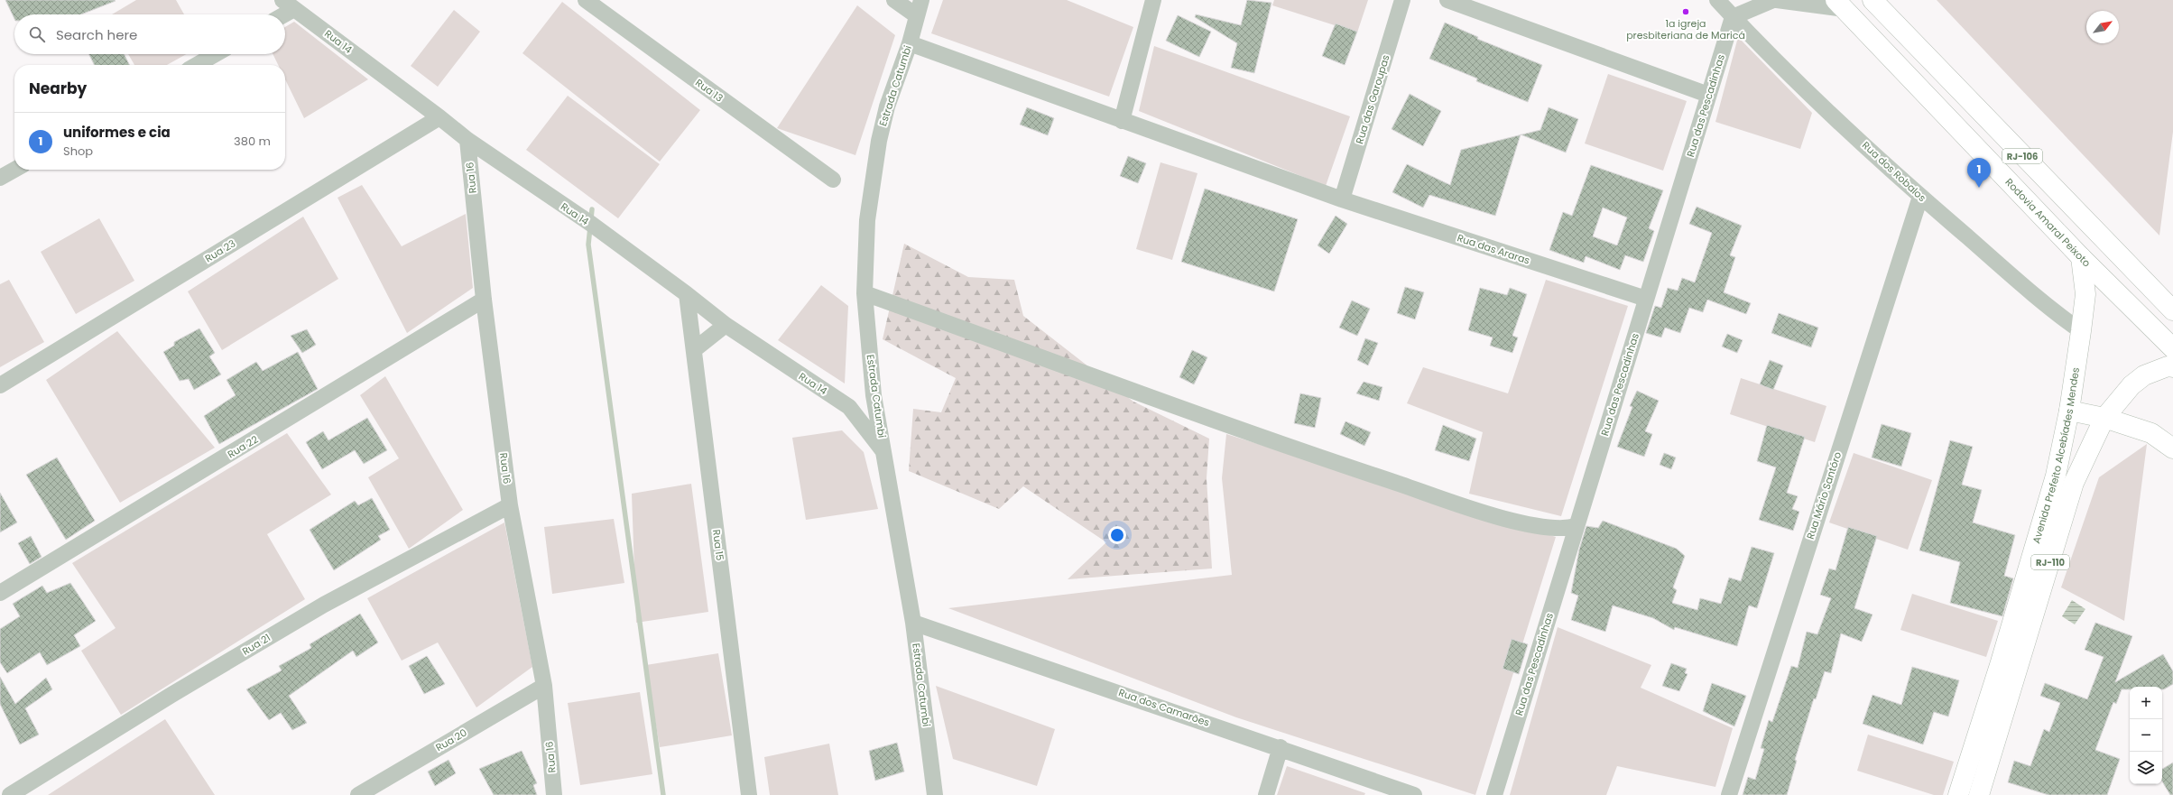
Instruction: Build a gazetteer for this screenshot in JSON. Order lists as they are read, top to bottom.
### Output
{
  "streets": {
    "main road": [
      "RJ-106",
      "Rodovia Amaral Peixoto",
      "Avenida Prefeito Alcebíades Mendes",
      "RJ-110"
    ],
    "street": [
      "Rua 14",
      "Estrada Catumbi",
      "Rua 13",
      "Rua das Garoupas",
      "Rua das Pescadinhas",
      "Rua dos Robalos",
      "Rua 16",
      "Rua das Araras",
      "Rua 23",
      "Rua 22",
      "Rua Mário Santóro",
      "Rua 15",
      "Rua 21",
      "Rua dos Camarões",
      "Rua 20"
    ]
  },
  "crossings": [
    ["Rua 14", "Estrada Catumbi"],
    ["Rua 14", "Rua 16"],
    ["Rua 14", "Rua 23"],
    ["Rua 14", "Rua 15"],
    ["Estrada Catumbi", "Rua das Araras"],
    ["Estrada Catumbi", "Rua dos Camarões"],
    ["Rua das Garoupas", "Rua das Araras"],
    ["Rua das Pescadinhas", "Rua dos Robalos"],
    ["Rua das Pescadinhas", "Rua das Araras"],
    ["Rua dos Robalos", "Avenida Prefeito Alcebíades Mendes"],
    ["Rua dos Robalos", "Rua Mário Santóro"],
    ["Rua 16", "Rua 22"],
    ["Rua 16", "Rua 21"],
    ["Rua 16", "Rua 20"],
    ["Rodovia Amaral Peixoto", "Avenida Prefeito Alcebíades Mendes"]
  ],
  "places": ["1a igreja presbiteriana de Maricá"],
  "north": "top right",
  "page": {
    "search": "Search here",
    "heading": "Nearby",
    "list": [
      {
        "mark": "1",
        "name": "uniformes e cia",
        "note": "Shop",
        "value": "380 m"
      }
    ],
    "pins": "1",
    "map_buttons": ["+", "−"]
  }
}
